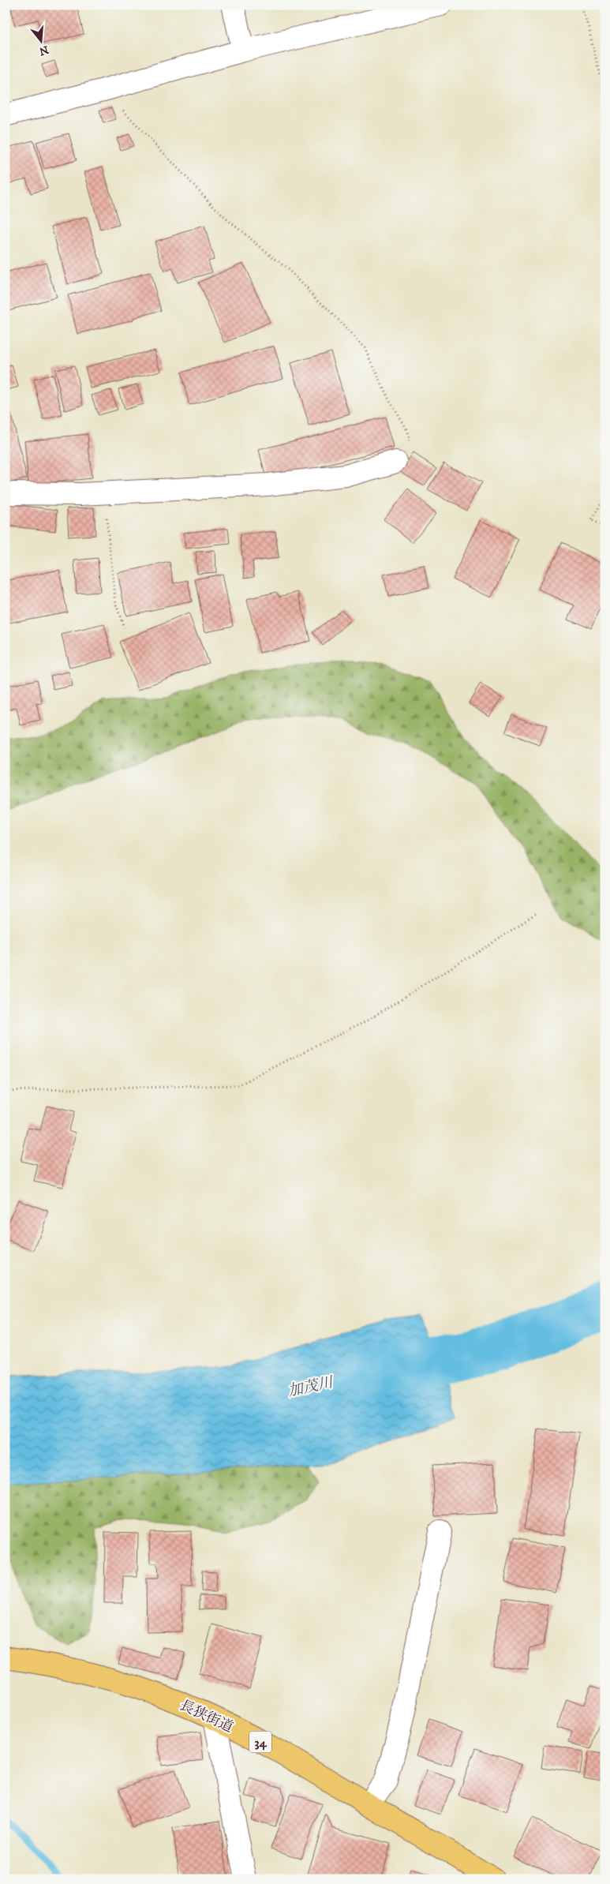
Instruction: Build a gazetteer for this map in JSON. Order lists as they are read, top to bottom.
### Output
{
  "streets": {
    "main road": ["長狭街道", "34"]
  },
  "water": ["加茂川"],
  "north": "bottom"
}
